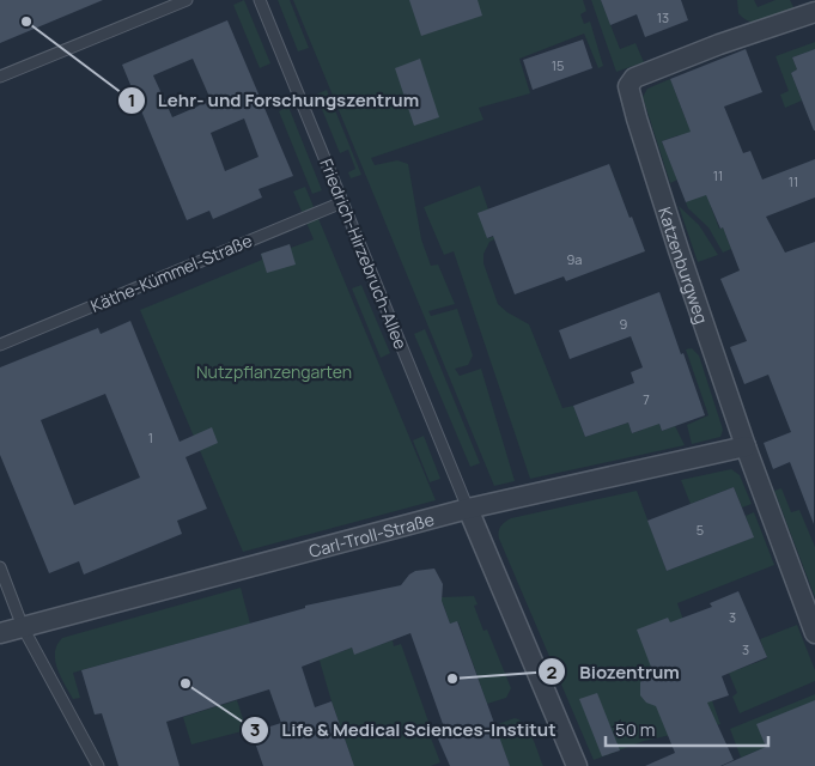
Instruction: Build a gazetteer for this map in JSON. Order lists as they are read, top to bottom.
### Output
{
  "streets": {
    "street": ["Katzenburgweg", "Carl-Troll-Straße"],
    "lane": ["Friedrich-Hirzebruch-Allee", "Käthe-Kümmel-Straße"]
  },
  "crossings": [
    ["Friedrich-Hirzebruch-Allee", "Käthe-Kümmel-Straße"],
    ["Friedrich-Hirzebruch-Allee", "Carl-Troll-Straße"],
    ["Katzenburgweg", "Carl-Troll-Straße"]
  ],
  "parks": ["Nutzpflanzengarten"],
  "places": ["Lehr- und Forschungszentrum", "Biozentrum", "Life & Medical Sciences-Institut"],
  "house_numbers": [
    "13",
    "15",
    "11",
    "11",
    "9a",
    "9",
    "7",
    "1",
    "5",
    "3",
    "3"
  ],
  "scale_bar": "50 m"
}
